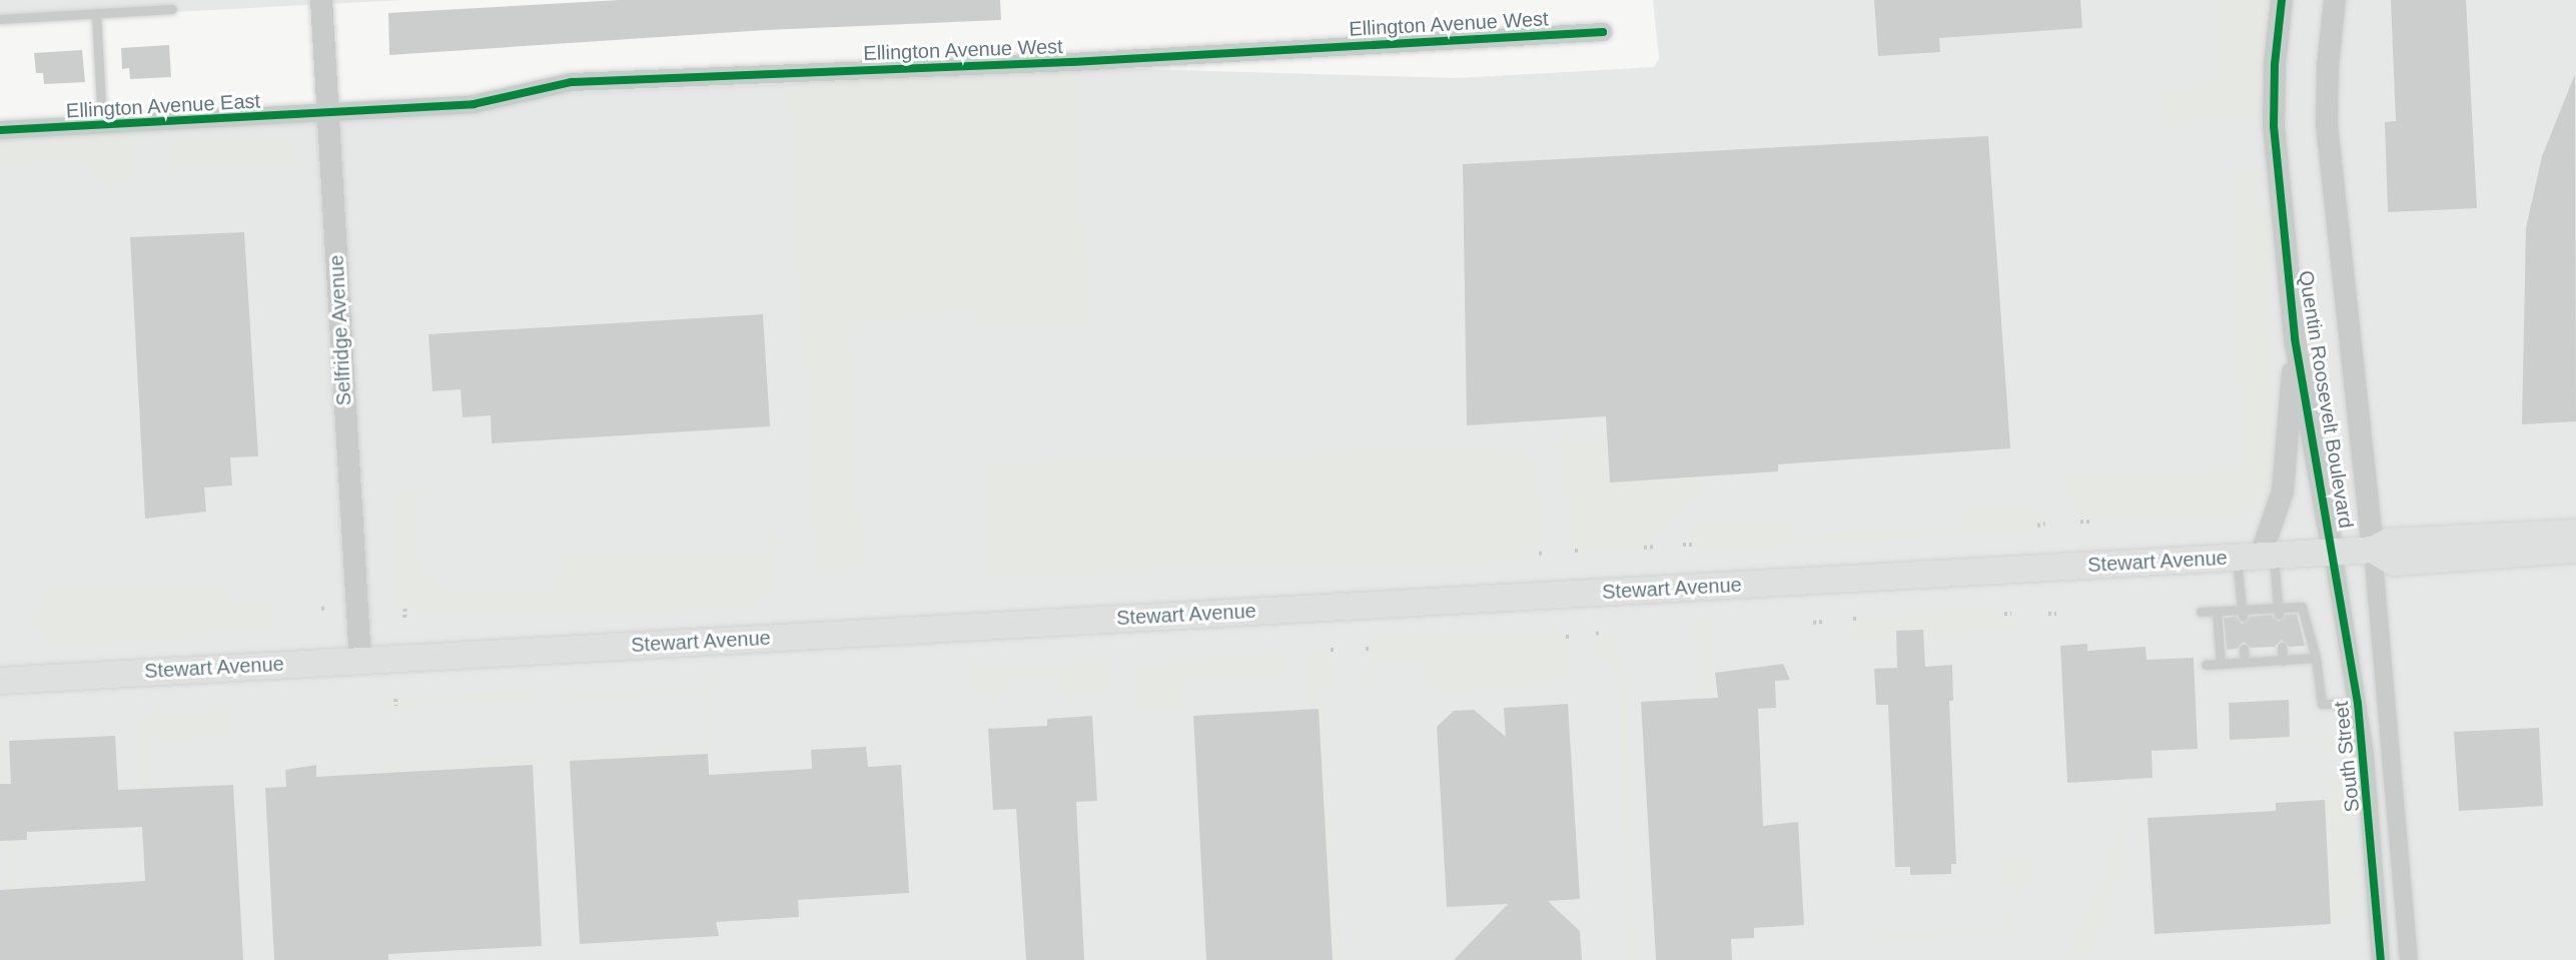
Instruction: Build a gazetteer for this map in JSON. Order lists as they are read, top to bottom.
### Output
{
  "streets": {
    "main road": ["Stewart Avenue"],
    "street": [
      "Ellington Avenue West",
      "Ellington Avenue East",
      "Selfridge Avenue",
      "Quentin Roosevelt Boulevard",
      "South Street"
    ]
  },
  "crossings": [
    ["Ellington Avenue West", "Ellington Avenue East"],
    ["Ellington Avenue West", "Selfridge Avenue"],
    ["Ellington Avenue East", "Selfridge Avenue"],
    ["Selfridge Avenue", "Stewart Avenue"],
    ["Quentin Roosevelt Boulevard", "Stewart Avenue"],
    ["Quentin Roosevelt Boulevard", "South Street"],
    ["Stewart Avenue", "South Street"]
  ]
}
